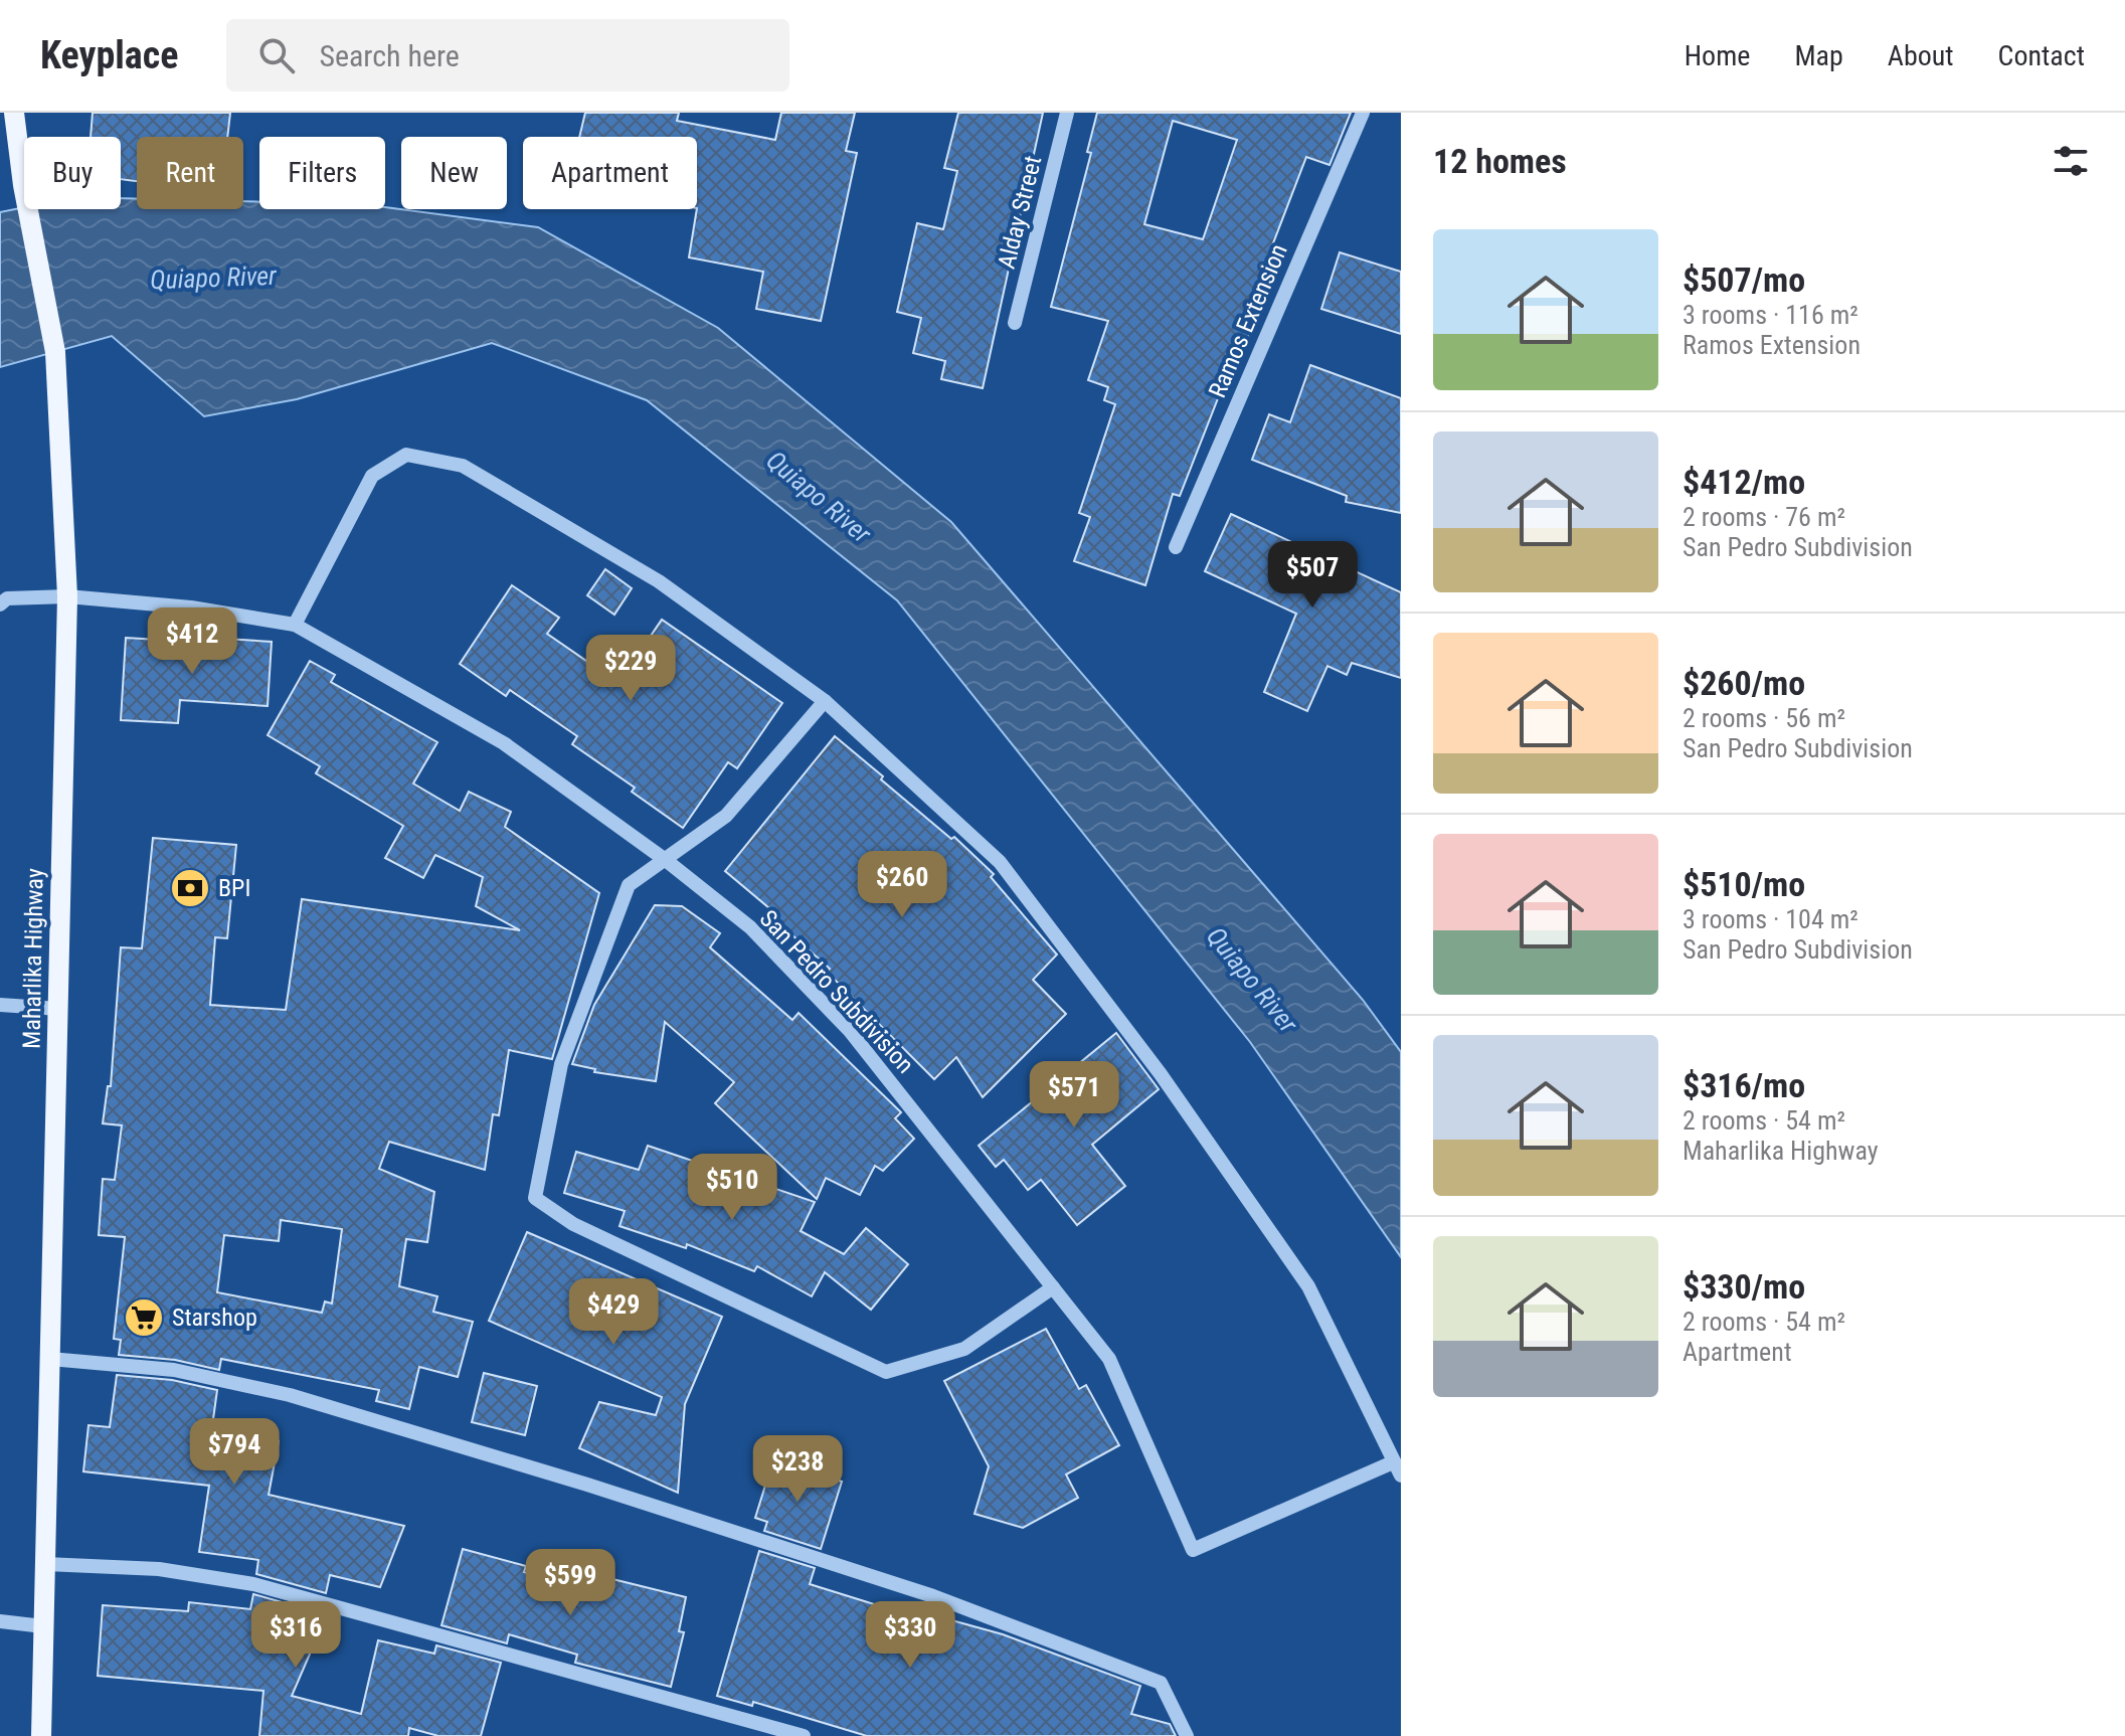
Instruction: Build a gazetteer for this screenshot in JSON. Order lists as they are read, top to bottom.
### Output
{
  "streets": {
    "main road": ["Maharlika Highway"],
    "street": ["Alday Street", "Ramos Extension", "San Pedro Subdivision"]
  },
  "crossings": [
    ["Maharlika Highway", "San Pedro Subdivision"]
  ],
  "water": ["Quiapo River"],
  "places": {
    "bank": ["BPI"],
    "supermarket": ["Starshop"]
  },
  "page": {
    "header": "Keyplace",
    "search": "Search here",
    "nav": [
      "Home",
      "Map",
      "About",
      "Contact"
    ],
    "heading": "12 homes",
    "chip": [
      "Buy",
      "Rent",
      "Filters",
      "New",
      "Apartment"
    ],
    "list": [
      {
        "name": "$507/mo",
        "note": "3 rooms · 116 m² · Ramos Extension"
      },
      {
        "name": "$412/mo",
        "note": "2 rooms · 76 m² · San Pedro Subdivision"
      },
      {
        "name": "$260/mo",
        "note": "2 rooms · 56 m² · San Pedro Subdivision"
      },
      {
        "name": "$510/mo",
        "note": "3 rooms · 104 m² · San Pedro Subdivision"
      },
      {
        "name": "$316/mo",
        "note": "2 rooms · 54 m² · Maharlika Highway"
      },
      {
        "name": "$330/mo",
        "note": "2 rooms · 54 m² · Apartment"
      }
    ],
    "price": [
      "$507",
      "$412",
      "$229",
      "$260",
      "$571",
      "$510",
      "$429",
      "$794",
      "$238",
      "$599",
      "$316",
      "$330"
    ]
  }
}
